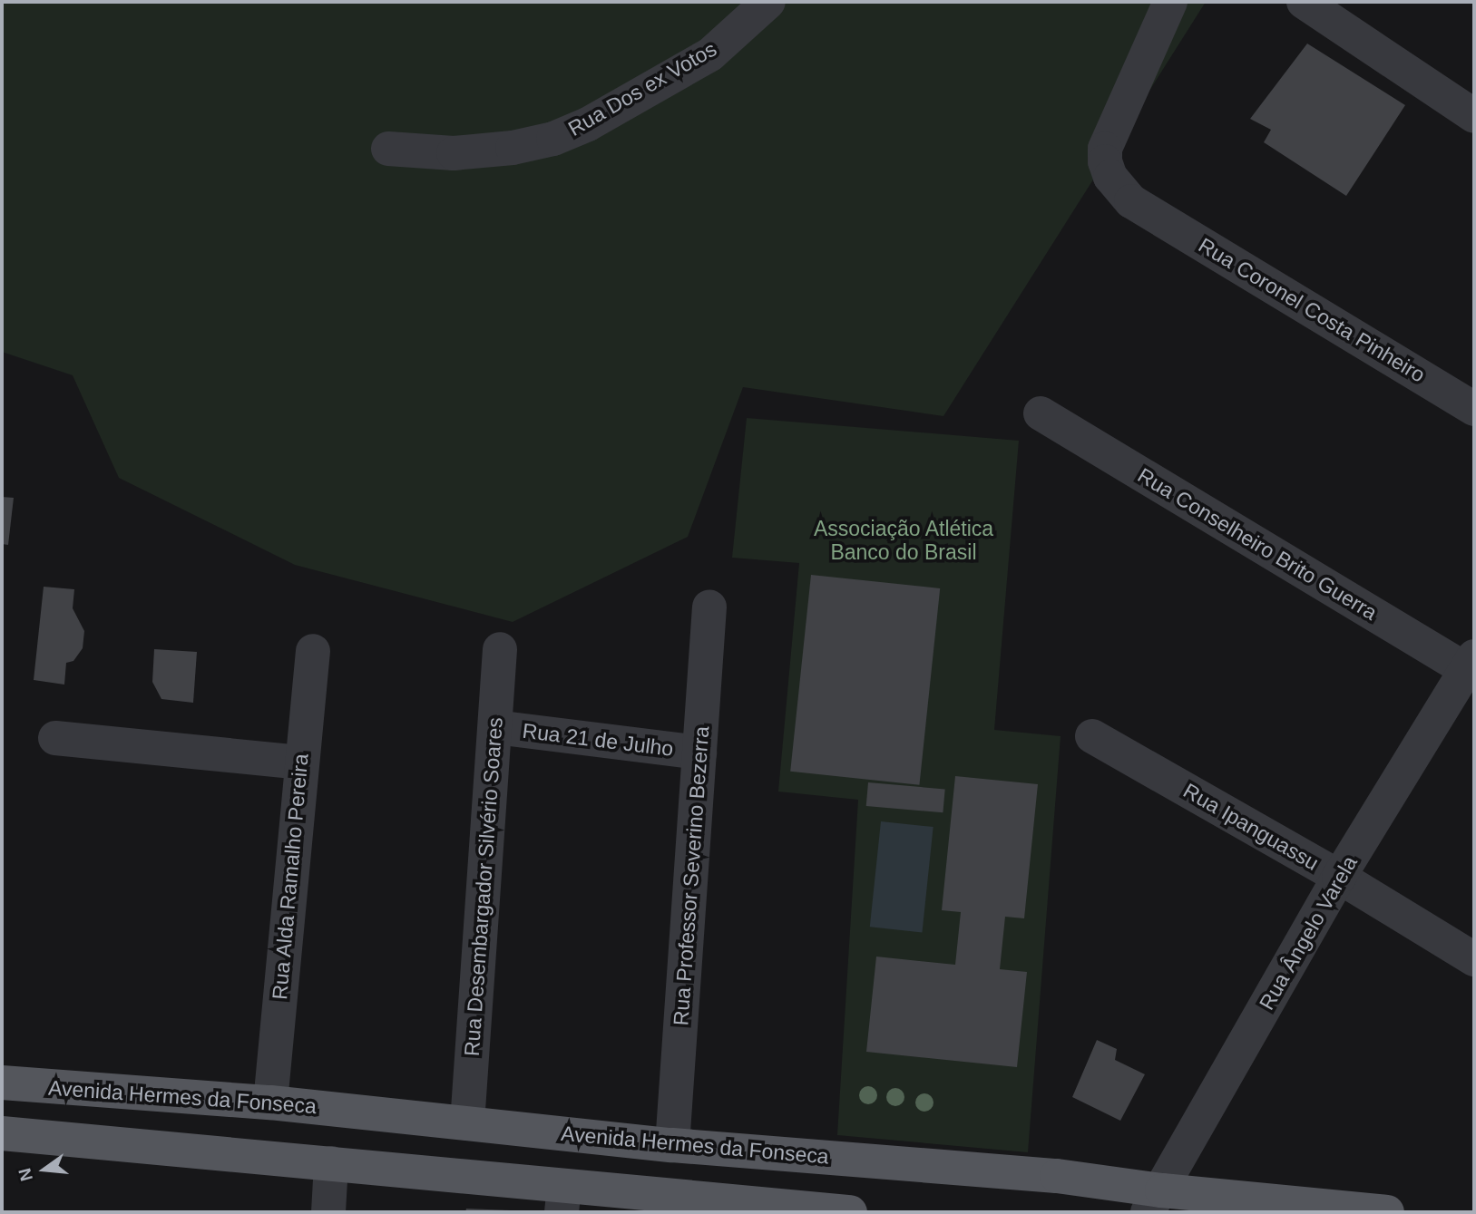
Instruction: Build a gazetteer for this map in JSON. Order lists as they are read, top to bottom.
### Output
{
  "streets": {
    "main road": ["Avenida Hermes da Fonseca"],
    "street": [
      "Rua Dos ex Votos",
      "Rua Coronel Costa Pinheiro",
      "Rua Conselheiro Brito Guerra",
      "Rua 21 de Julho",
      "Rua Ipanguassu",
      "Rua Professor Severino Bezerra",
      "Rua Alda Ramalho Pereira",
      "Rua Desembargador Silvério Soares",
      "Rua Ângelo Varela"
    ]
  },
  "crossings": [
    ["Rua Conselheiro Brito Guerra", "Rua Ângelo Varela"],
    ["Rua 21 de Julho", "Rua Professor Severino Bezerra"],
    ["Rua 21 de Julho", "Rua Desembargador Silvério Soares"],
    ["Rua Ipanguassu", "Rua Ângelo Varela"],
    ["Rua Professor Severino Bezerra", "Avenida Hermes da Fonseca"],
    ["Rua Alda Ramalho Pereira", "Avenida Hermes da Fonseca"],
    ["Rua Desembargador Silvério Soares", "Avenida Hermes da Fonseca"],
    ["Rua Ângelo Varela", "Avenida Hermes da Fonseca"]
  ],
  "parks": ["Associação Atlética Banco do Brasil"],
  "north": "left"
}
